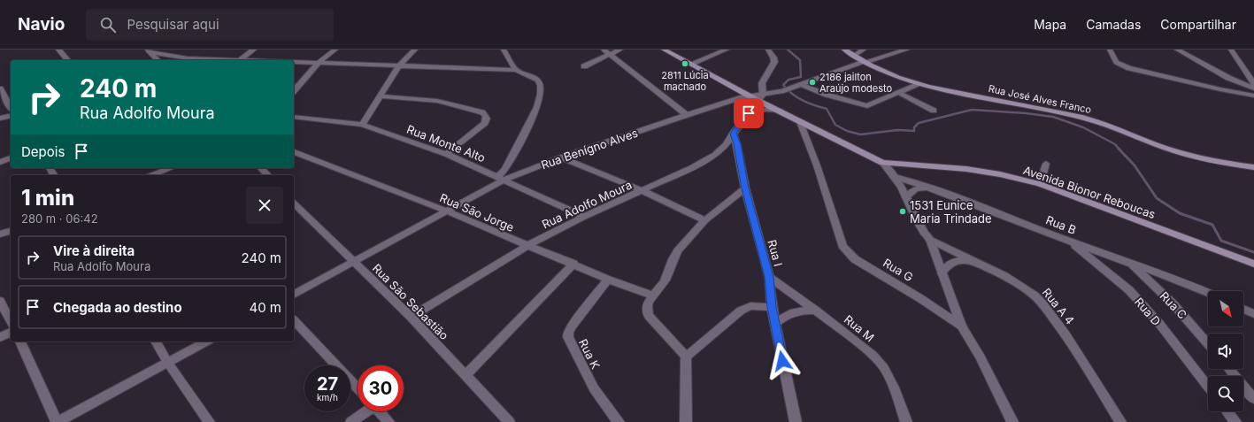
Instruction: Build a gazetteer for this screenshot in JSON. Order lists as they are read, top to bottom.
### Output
{
  "streets": {
    "main road": ["Rua José Alves Franco", "Avenida Bionor Reboucas"],
    "street": [
      "Rua Monte Alto",
      "Rua Benígno Alves",
      "Rua Adolfo Moura",
      "Rua São Jorge",
      "Rua B",
      "Rua I",
      "Rua G",
      "Rua São Sebastião",
      "Rua C",
      "Rua A 4",
      "Rua D",
      "Rua M",
      "Rua K"
    ]
  },
  "crossings": [
    ["Rua José Alves Franco", "Rua Benígno Alves"],
    ["Rua Monte Alto", "Rua Benígno Alves"],
    ["Rua Monte Alto", "Rua Adolfo Moura"],
    ["Rua Benígno Alves", "Avenida Bionor Reboucas"],
    ["Rua Benígno Alves", "Rua Adolfo Moura"],
    ["Rua Benígno Alves", "Rua São Jorge"],
    ["Rua Benígno Alves", "Rua São Sebastião"],
    ["Avenida Bionor Reboucas", "Rua Adolfo Moura"],
    ["Avenida Bionor Reboucas", "Rua G"],
    ["Rua Adolfo Moura", "Rua São Jorge"],
    ["Rua Adolfo Moura", "Rua I"],
    ["Rua Adolfo Moura", "Rua São Sebastião"],
    ["Rua São Jorge", "Rua K"],
    ["Rua B", "Rua C"],
    ["Rua B", "Rua D"],
    ["Rua I", "Rua M"]
  ],
  "places": ["2811 Lúcia machado", "2186 jailton Araújo modesto", "1531 Eunice Maria Trindade"],
  "north": "bottom right",
  "page": {
    "header": "Navio",
    "search": "Pesquisar aqui",
    "nav": ["Mapa", "Camadas", "Compartilhar"],
    "turn": ["240 m", "Rua Adolfo Moura"],
    "then": "Depois",
    "heading": ["1 min", "280 m · 06:42"],
    "list": [
      {
        "name": "Vire à direita",
        "note": "Rua Adolfo Moura",
        "value": "240 m"
      },
      {
        "name": "Chegada ao destino",
        "value": "40 m"
      }
    ],
    "speed": "27 km/h",
    "limit": "30"
  }
}
